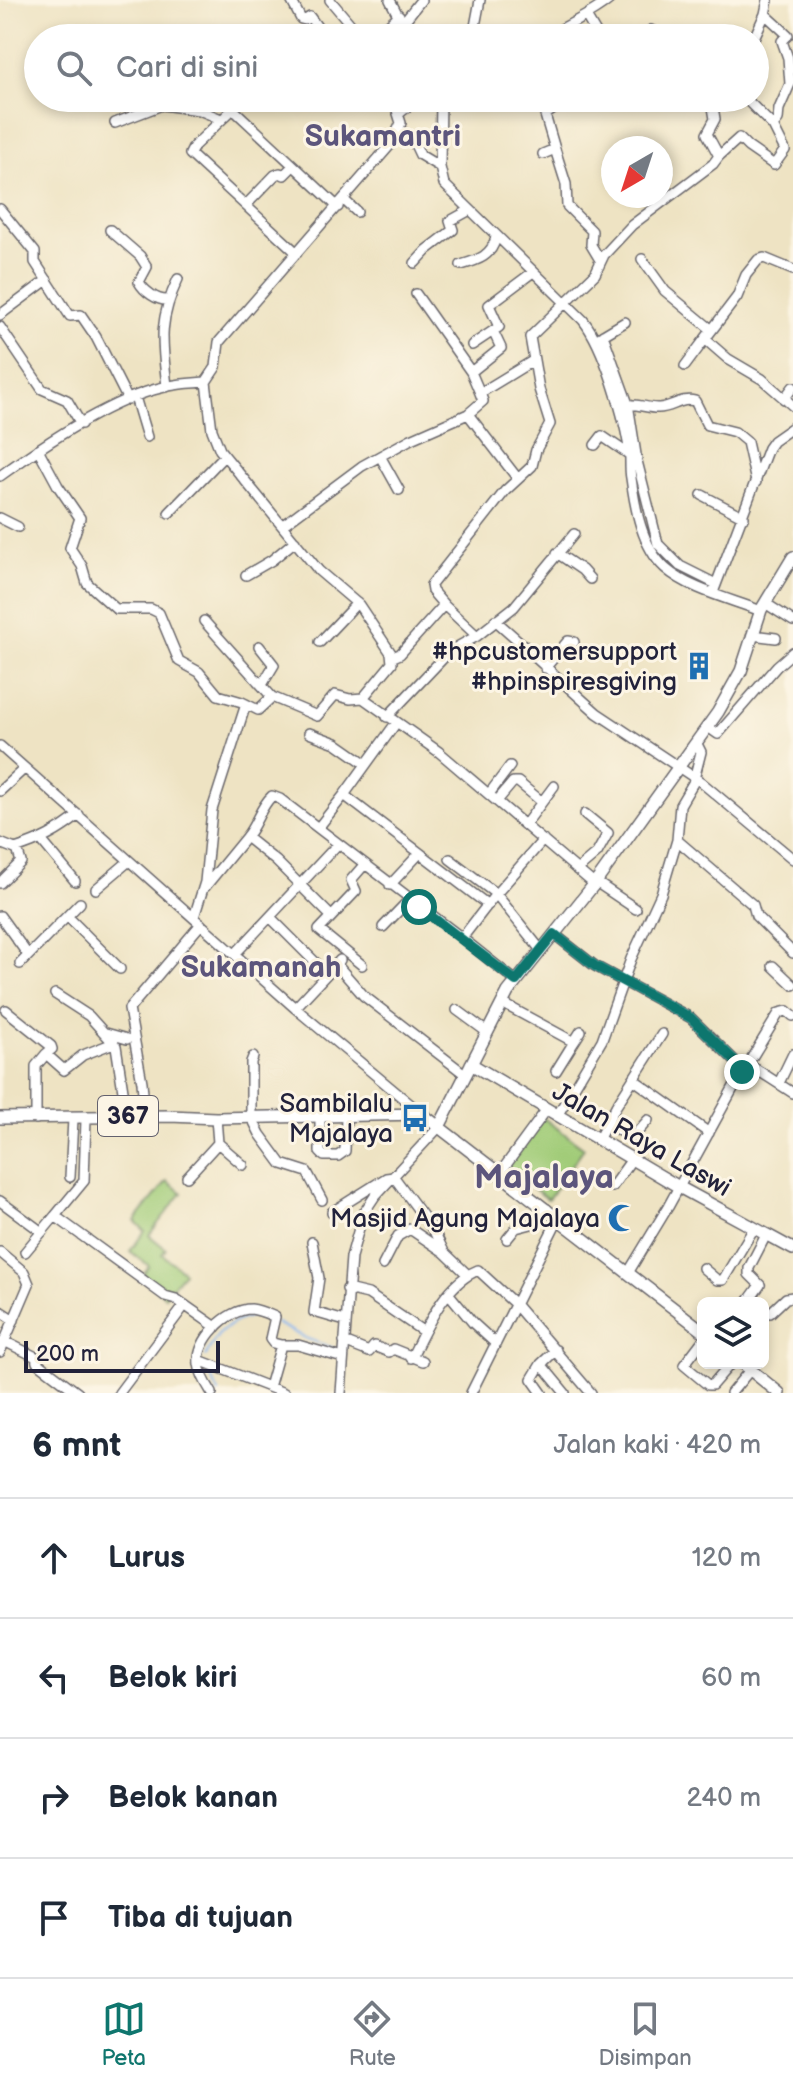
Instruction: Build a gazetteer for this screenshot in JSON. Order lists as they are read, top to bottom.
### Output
{
  "streets": {
    "main road": ["367", "Jalan Raya Laswi"]
  },
  "districts": ["Sukamantri", "Sukamanah", "Majalaya"],
  "places": {
    "building": ["#hpcustomersupport #hpinspiresgiving"],
    "bus stop": ["Sambilalu Majalaya"],
    "mosque": ["Masjid Agung Majalaya"]
  },
  "scale_bar": "200 m",
  "north": "bottom left",
  "page": {
    "search": "Cari di sini",
    "scale": "200 m",
    "heading": ["6 mnt", "Jalan kaki · 420 m"],
    "list": [
      ["Lurus", "120 m"],
      ["Belok kiri", "60 m"],
      ["Belok kanan", "240 m"],
      "Tiba di tujuan"
    ],
    "nav": ["Peta", "Rute", "Disimpan"]
  }
}
